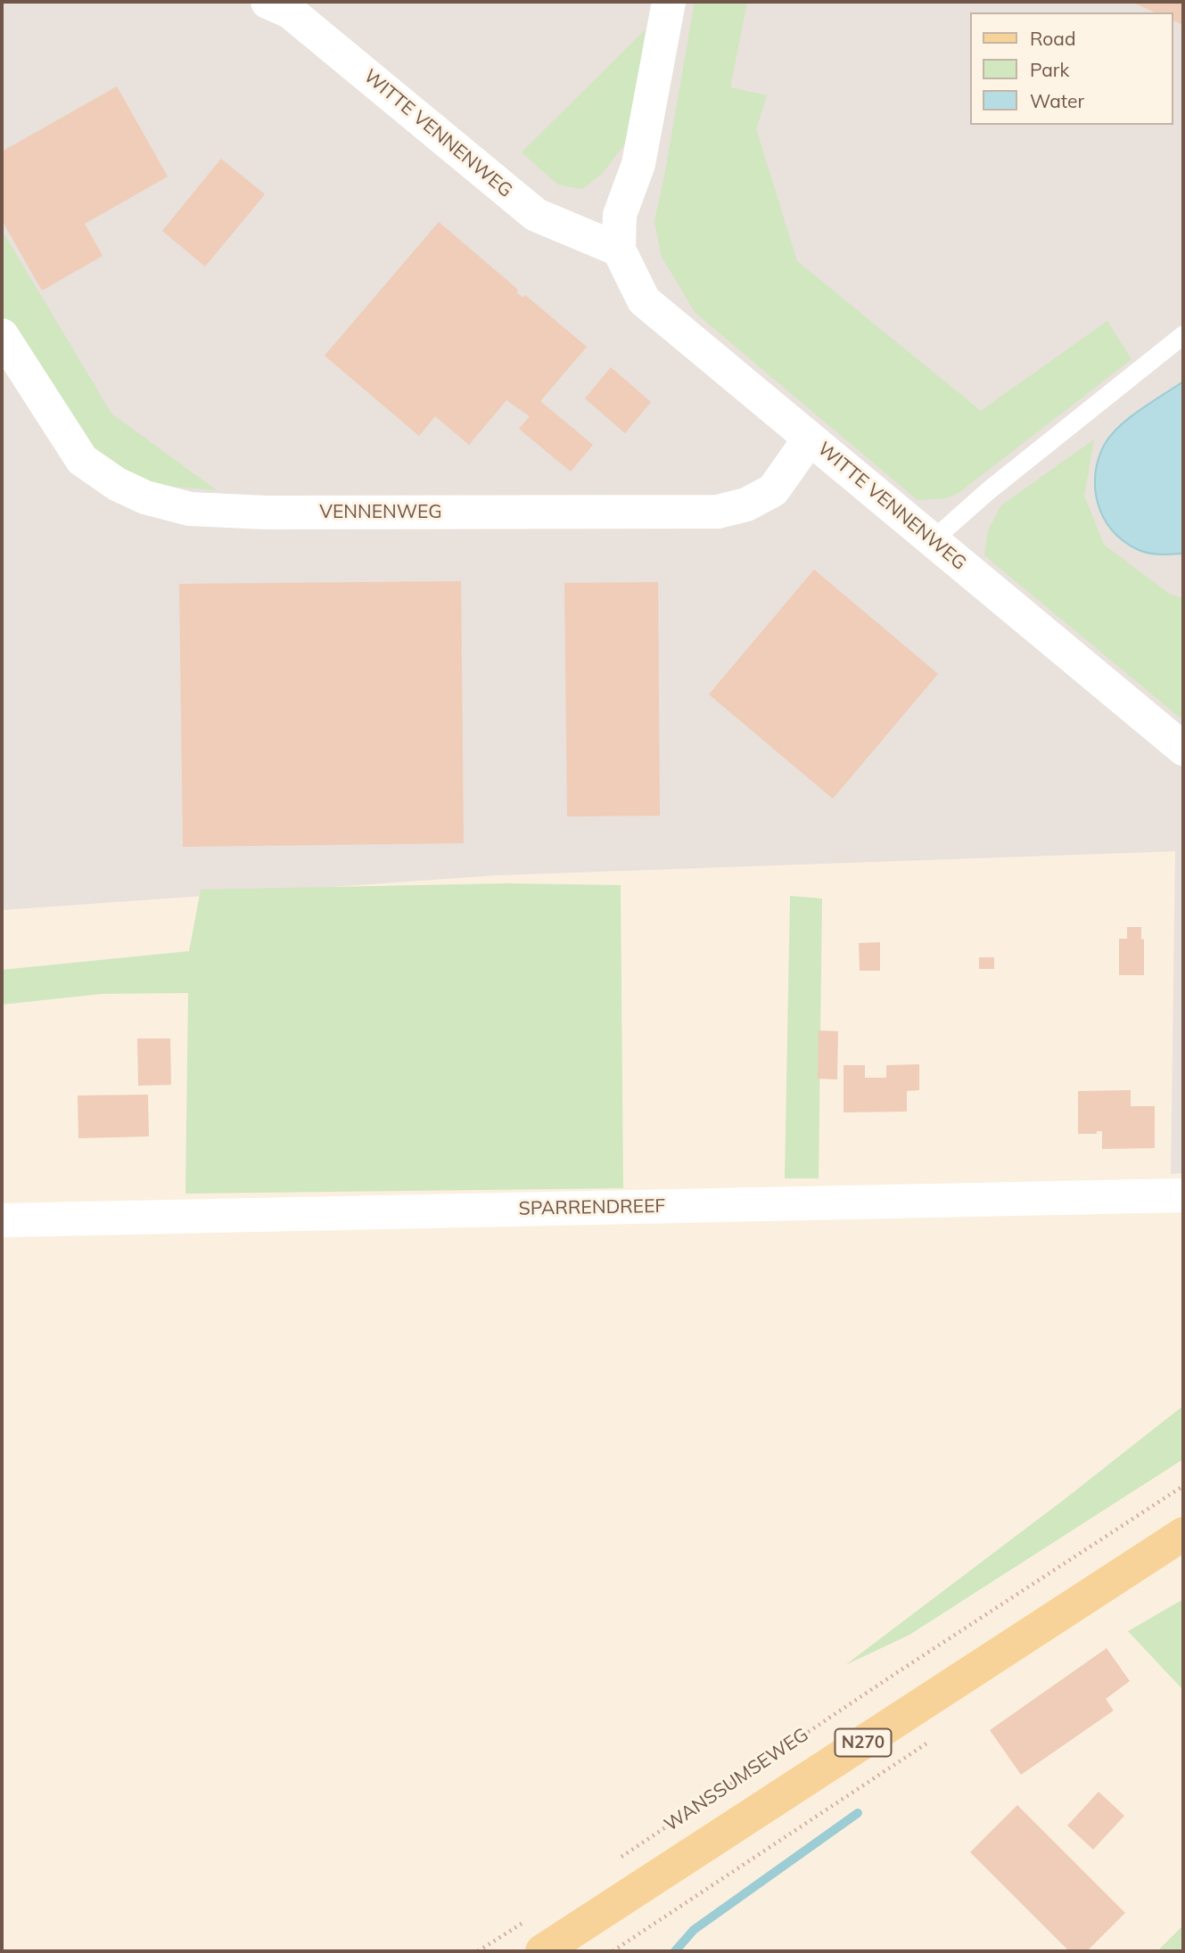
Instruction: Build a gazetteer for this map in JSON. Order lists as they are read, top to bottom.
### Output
{
  "streets": {
    "main road": ["N270", "WANSSUMSEWEG"],
    "street": ["WITTE VENNENWEG", "VENNENWEG", "SPARRENDREEF"]
  },
  "crossings": [
    ["WITTE VENNENWEG", "VENNENWEG"]
  ],
  "legend": ["Road", "Park", "Water"]
}
